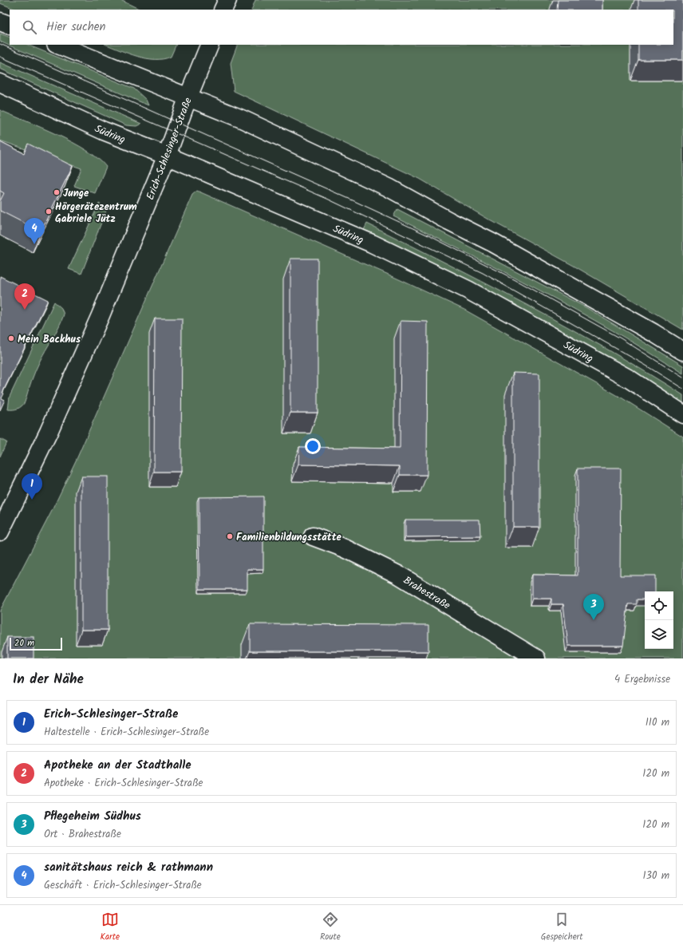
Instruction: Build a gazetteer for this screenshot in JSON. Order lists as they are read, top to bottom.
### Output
{
  "streets": {
    "main road": ["Südring", "Erich-Schlesinger-Straße", "Brahestraße"]
  },
  "crossings": [
    ["Südring", "Erich-Schlesinger-Straße"]
  ],
  "places": [
    "Junge",
    "Hörgerätezentrum Gabriele Jütz",
    "Mein Backhus",
    "Familienbildungsstätte"
  ],
  "scale_bar": "20 m",
  "page": {
    "search": "Hier suchen",
    "pins": [
      "4",
      "2",
      "1",
      "3"
    ],
    "scale": "20 m",
    "heading": ["In der Nähe", "4 Ergebnisse"],
    "list": [
      {
        "mark": "1",
        "name": "Erich-Schlesinger-Straße",
        "note": "Haltestelle · Erich-Schlesinger-Straße",
        "value": "110 m"
      },
      {
        "mark": "2",
        "name": "Apotheke an der Stadthalle",
        "note": "Apotheke · Erich-Schlesinger-Straße",
        "value": "120 m"
      },
      {
        "mark": "3",
        "name": "Pflegeheim Südhus",
        "note": "Ort · Brahestraße",
        "value": "120 m"
      },
      {
        "mark": "4",
        "name": "sanitätshaus reich & rathmann",
        "note": "Geschäft · Erich-Schlesinger-Straße",
        "value": "130 m"
      }
    ],
    "nav": ["Karte", "Route", "Gespeichert"]
  }
}
